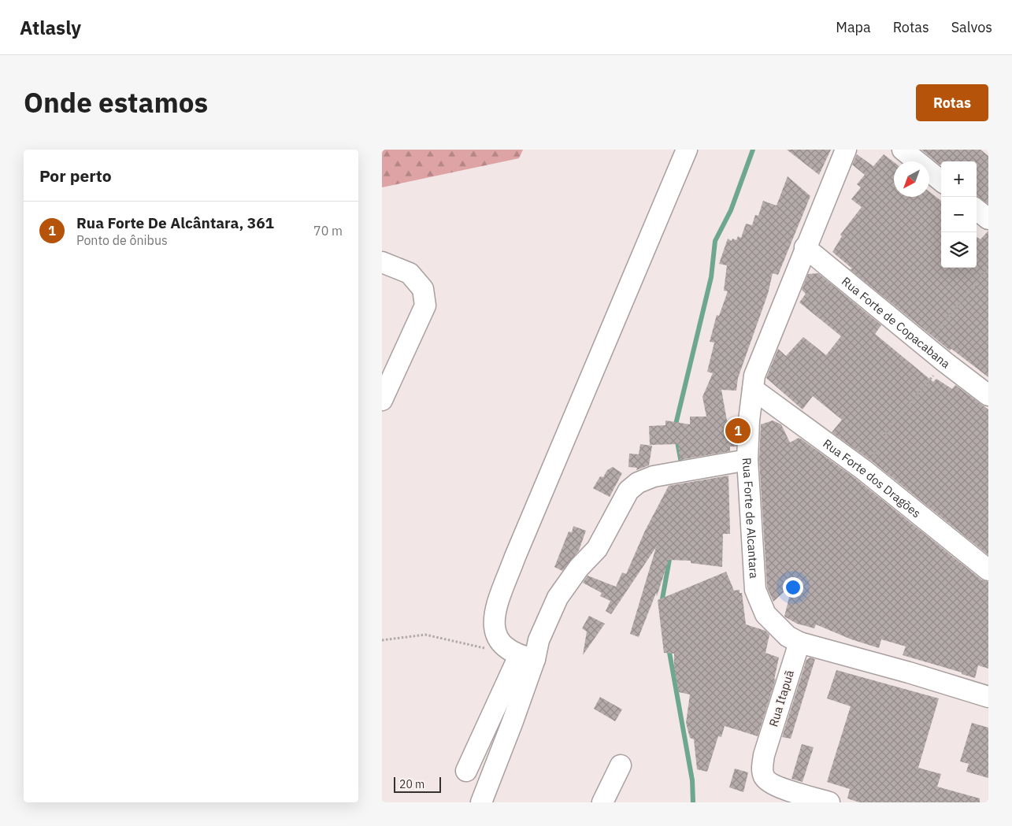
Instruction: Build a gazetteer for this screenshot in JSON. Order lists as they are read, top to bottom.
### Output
{
  "streets": {
    "street": [
      "Rua Forte de Copacabana",
      "Rua Forte dos Dragões",
      "Rua Forte de Alcantara",
      "Rua Itapuã"
    ]
  },
  "crossings": [
    ["Rua Forte de Copacabana", "Rua Forte de Alcantara"],
    ["Rua Forte dos Dragões", "Rua Forte de Alcantara"],
    ["Rua Forte de Alcantara", "Rua Itapuã"]
  ],
  "scale_bar": "20 m",
  "north": "bottom left",
  "page": {
    "header": "Atlasly",
    "nav": ["Mapa", "Rotas", "Salvos"],
    "title": "Onde estamos",
    "buttons": "Rotas",
    "heading": "Por perto",
    "map_buttons": ["+", "−"],
    "list": [
      {
        "mark": "1",
        "name": "Rua Forte De Alcântara, 361",
        "note": "Ponto de ônibus",
        "value": "70 m"
      }
    ],
    "pins": "1",
    "scale": "20 m"
  }
}
